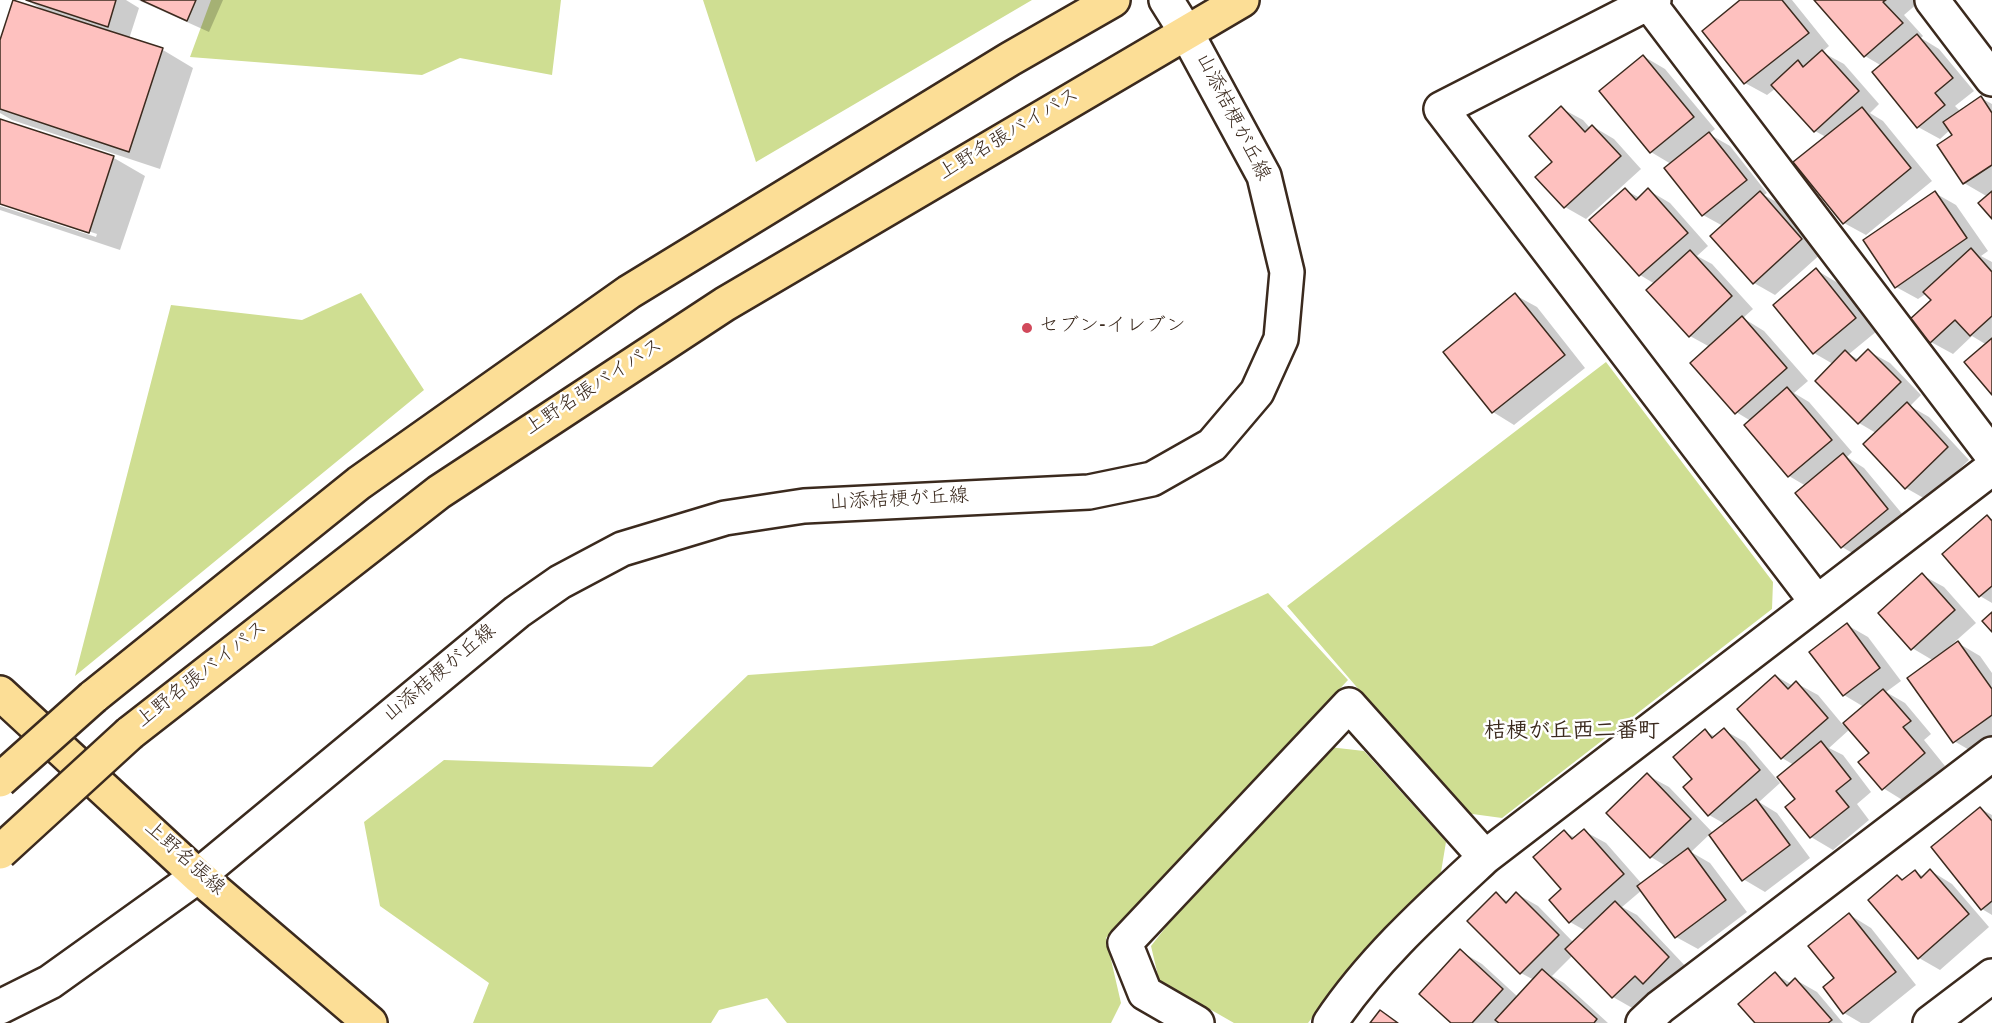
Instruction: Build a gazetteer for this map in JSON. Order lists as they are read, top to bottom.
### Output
{
  "streets": {
    "main road": ["上野名張バイパス", "上野名張線"],
    "street": ["山添桔梗が丘線"]
  },
  "crossings": [
    ["山添桔梗が丘線", "上野名張バイパス"],
    ["山添桔梗が丘線", "上野名張線"]
  ],
  "districts": ["桔梗が丘西二番町"],
  "places": ["セブン-イレブン"]
}
